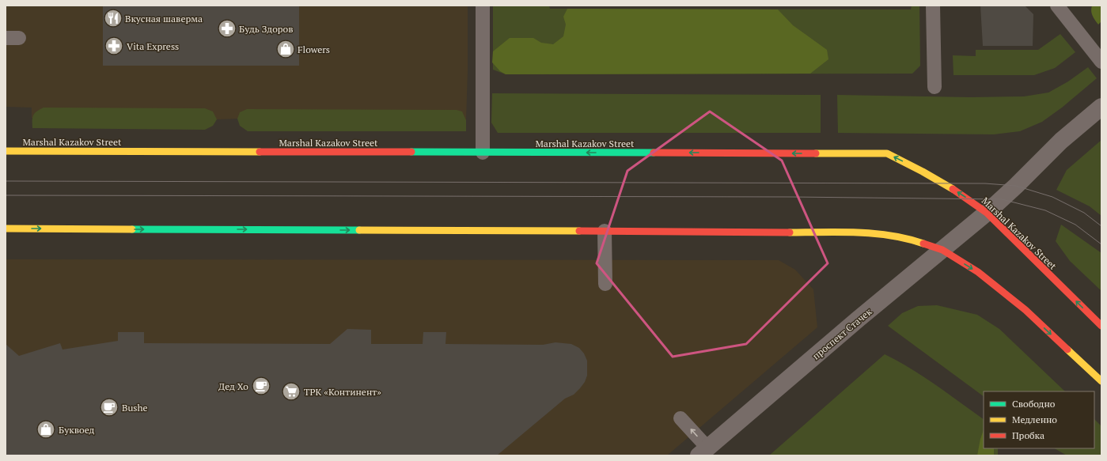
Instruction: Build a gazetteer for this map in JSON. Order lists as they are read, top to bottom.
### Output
{
  "streets": {
    "street": ["Marshal Kazakov Street", "проспект Стачек"]
  },
  "crossings": [
    ["Marshal Kazakov Street", "проспект Стачек"]
  ],
  "one_way": ["Marshal Kazakov Street"],
  "places": {
    "restaurant": ["Вкусная шаверма"],
    "pharmacy": ["Будь Здоров", "Vita Express"],
    "shop": ["Flowers", "Буквоед"],
    "cafe": ["Дед Хо", "Bushe"],
    "supermarket": ["ТРК «Континент»"]
  },
  "legend": ["Свободно", "Медленно", "Пробка"]
}
